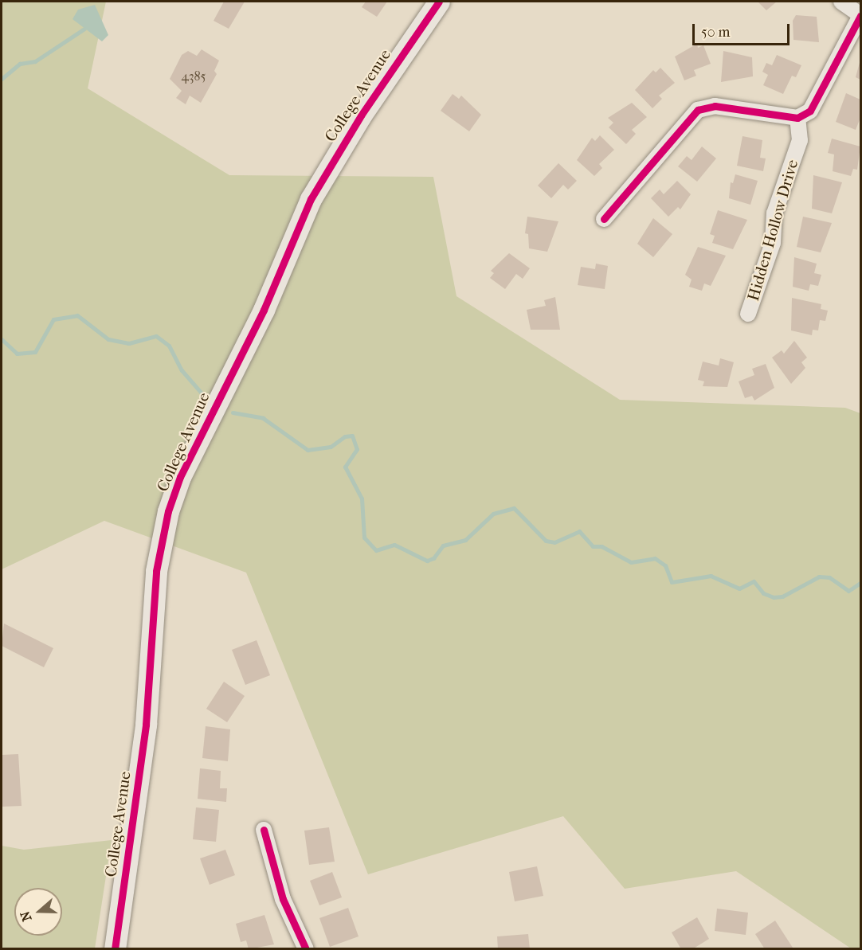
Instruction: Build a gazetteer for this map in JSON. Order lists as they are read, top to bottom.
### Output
{
  "streets": {
    "street": ["College Avenue", "Hidden Hollow Drive"]
  },
  "house_numbers": ["4385"],
  "scale_bar": "50 m",
  "north": "left"
}
